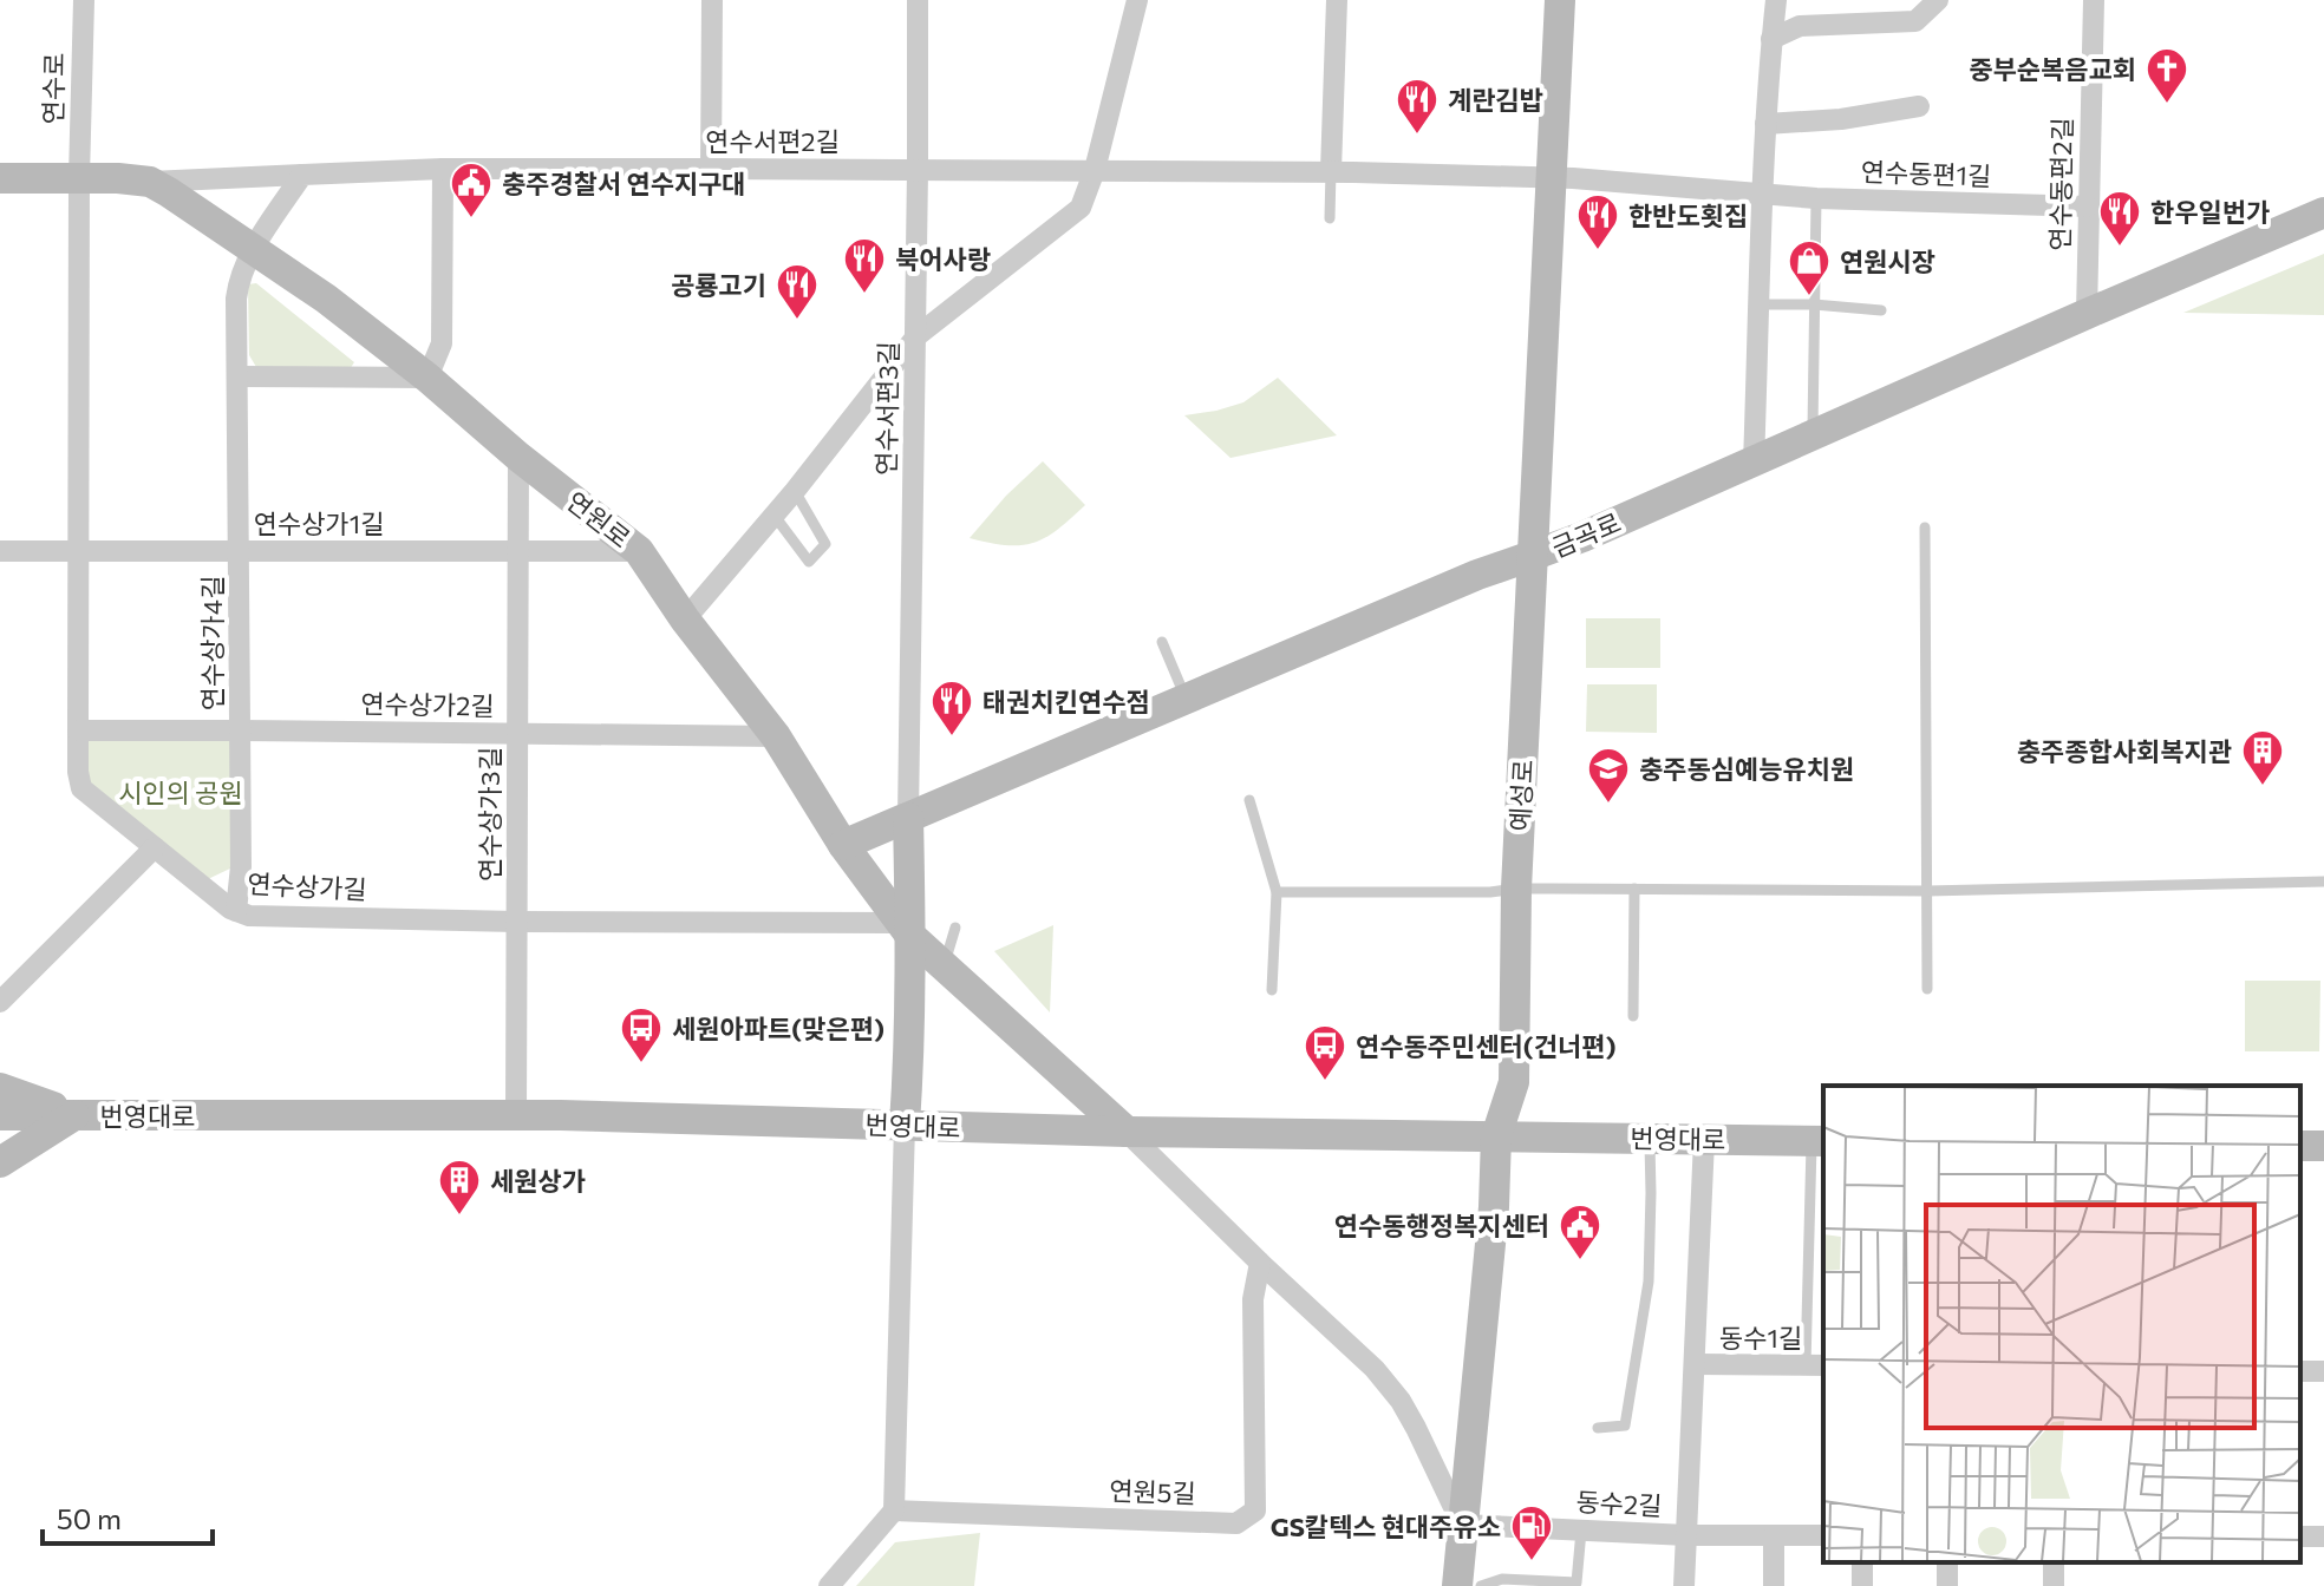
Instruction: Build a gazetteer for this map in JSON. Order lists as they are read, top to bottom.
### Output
{
  "streets": {
    "street": [
      "연수로",
      "연수서편2길",
      "연수동편1길",
      "연수동편2길",
      "연수서편3길",
      "연원로",
      "연수상가1길",
      "금곡로",
      "연수상가4길",
      "연수상가2길",
      "예성로",
      "연수상가3길",
      "연수상가길",
      "번영대로",
      "동수1길",
      "연원5길",
      "동수2길"
    ]
  },
  "crossings": [
    ["연수로", "연원로"],
    ["연수로", "연수상가길"],
    ["연수서편2길", "연수동편1길"],
    ["연수서편2길", "연수서편3길"],
    ["연수서편2길", "연원로"],
    ["연수서편2길", "예성로"],
    ["연수동편1길", "연수동편2길"],
    ["연수동편1길", "예성로"],
    ["연수동편2길", "금곡로"],
    ["연수서편3길", "금곡로"],
    ["연원로", "연수상가1길"],
    ["연원로", "금곡로"],
    ["연원로", "연수상가4길"],
    ["연원로", "연수상가2길"],
    ["연원로", "연수상가3길"],
    ["연원로", "연수상가길"],
    ["연원로", "번영대로"],
    ["연수상가1길", "연수상가4길"],
    ["연수상가1길", "연수상가3길"],
    ["연수상가1길", "연수상가길"],
    ["금곡로", "예성로"],
    ["연수상가4길", "연수상가2길"],
    ["연수상가4길", "연수상가길"],
    ["연수상가2길", "연수상가3길"],
    ["연수상가2길", "연수상가길"],
    ["예성로", "번영대로"],
    ["예성로", "동수2길"],
    ["연수상가3길", "연수상가길"],
    ["연수상가3길", "번영대로"]
  ],
  "parks": ["시인의 공원"],
  "places": {
    "church": ["중부순복음교회"],
    "restaurant": [
      "계란김밥",
      "한우일번가",
      "한반도횟집",
      "북어사랑",
      "공룡고기",
      "태권치킨연수점"
    ],
    "public building": ["충주경찰서 연수지구대", "연수동행정복지센터"],
    "shop": ["연원시장"],
    "building": ["충주종합사회복지관", "세원상가"],
    "school or university": ["충주동심예능유치원"],
    "bus stop": ["세원아파트(맞은편)", "연수동주민센터(건너편)"],
    "fuel station": ["GS칼텍스 현대주유소"]
  },
  "scale_bar": "50 m"
}
